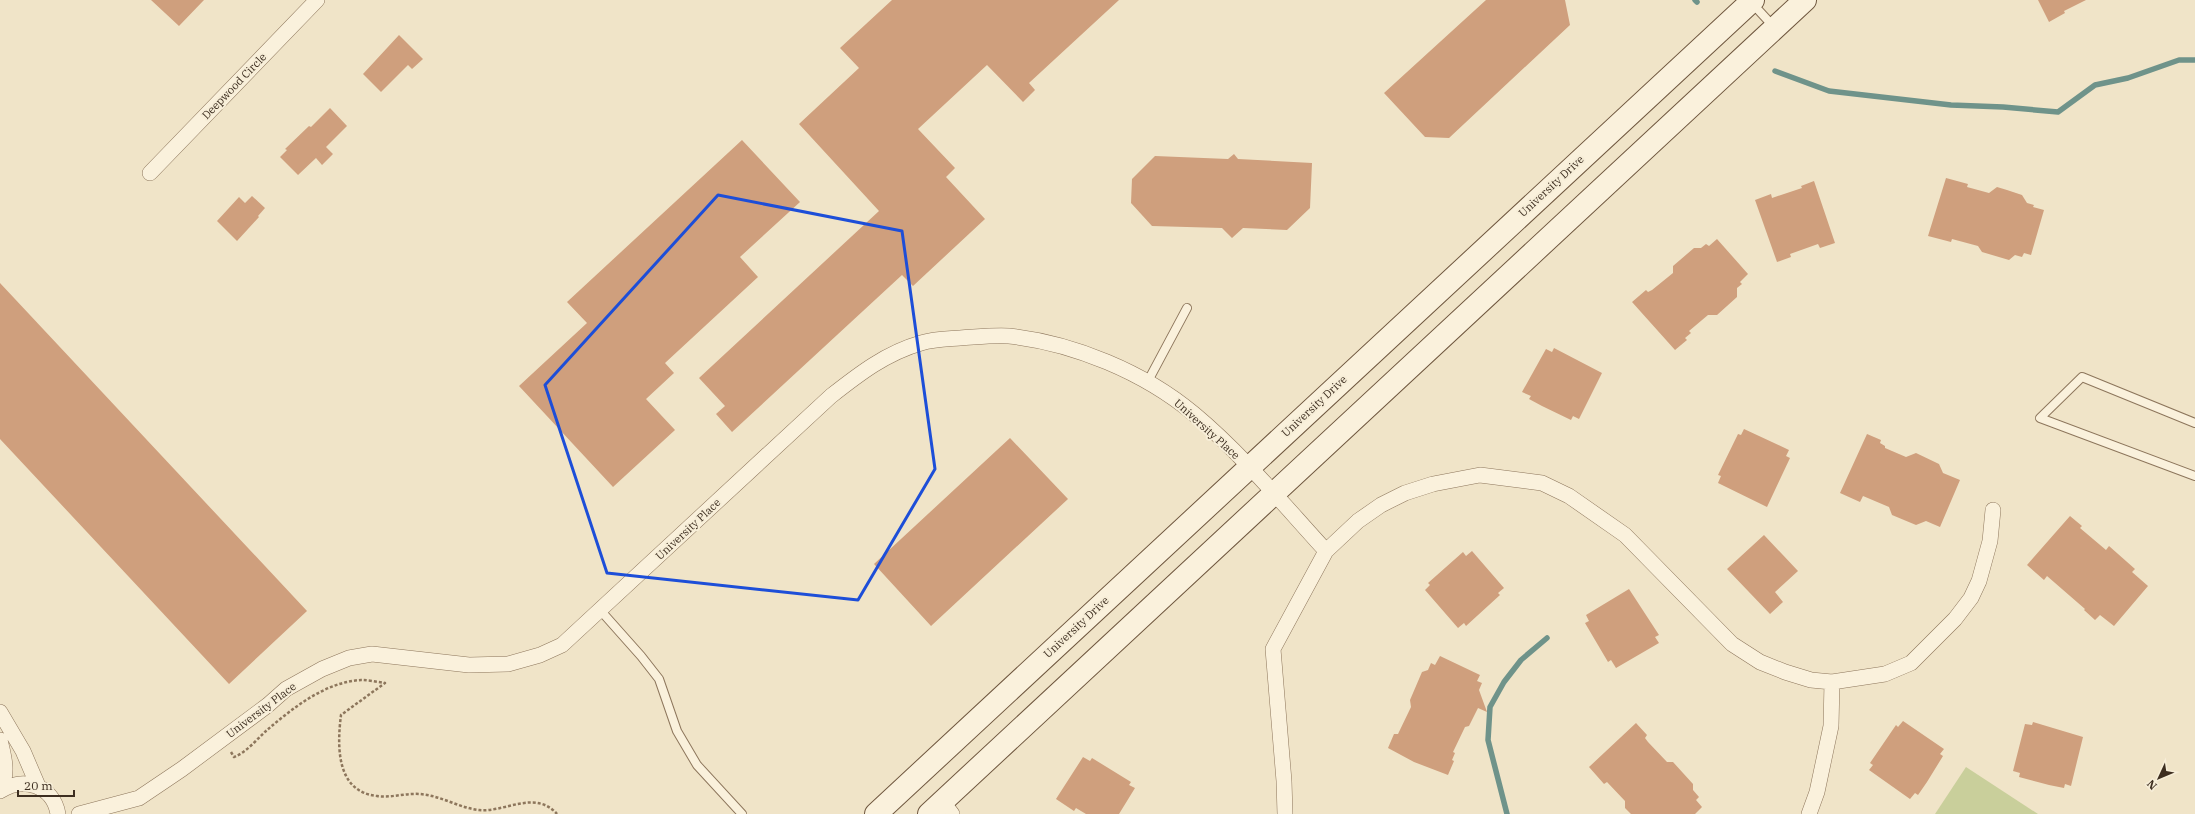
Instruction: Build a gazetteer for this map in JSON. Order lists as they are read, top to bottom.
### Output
{
  "streets": {
    "main road": ["University Drive"],
    "street": ["Deepwood Circle", "University Place"]
  },
  "crossings": [
    ["University Drive", "University Place"]
  ],
  "scale_bar": "20 m",
  "north": "bottom left"
}
